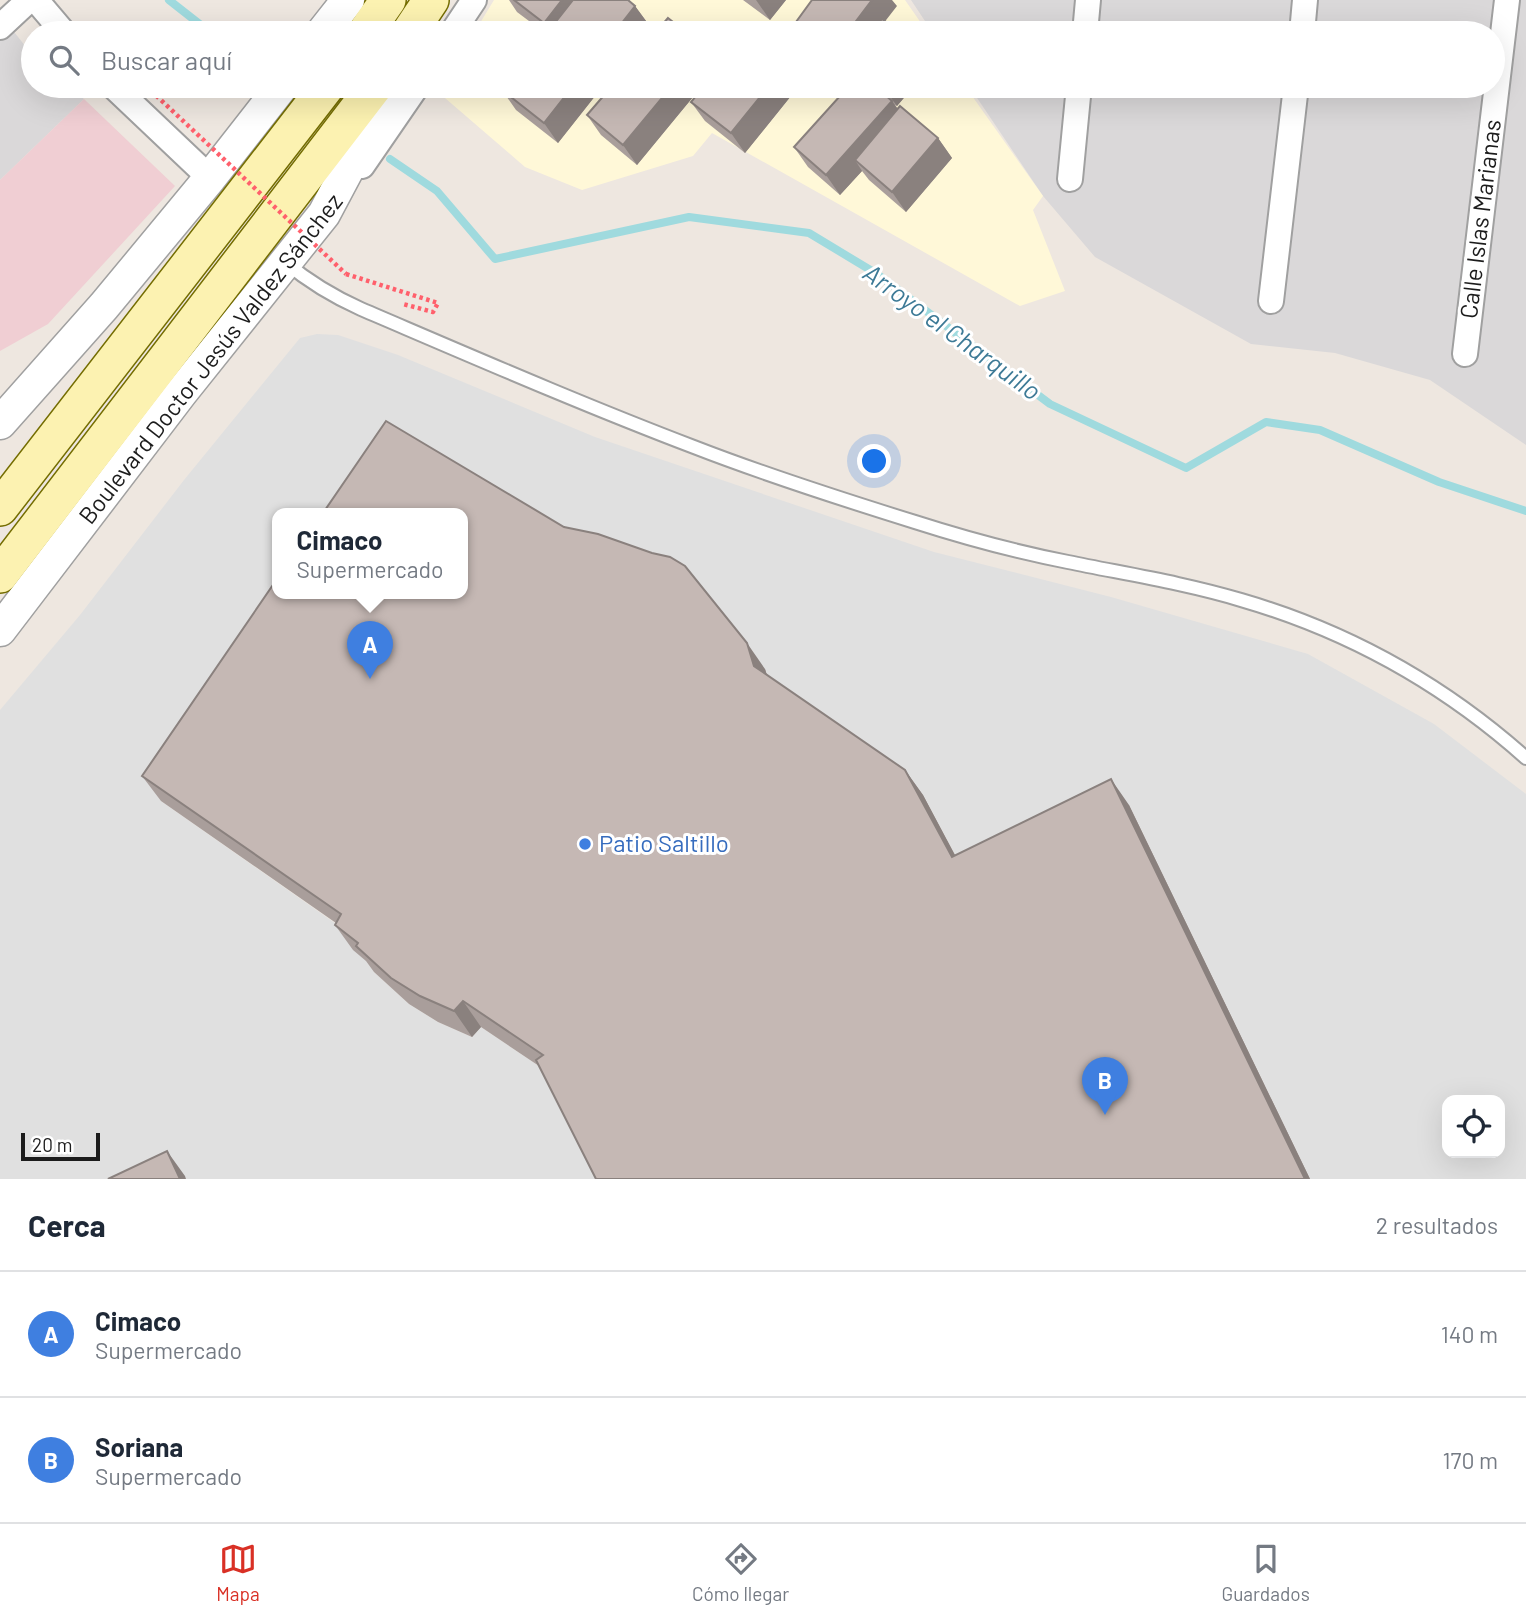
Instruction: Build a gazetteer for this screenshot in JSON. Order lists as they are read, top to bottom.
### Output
{
  "streets": {
    "main road": ["Boulevard Doctor Jesús Valdez Sánchez"],
    "street": ["Calle Islas Marianas"]
  },
  "water": ["Arroyo el Charquillo"],
  "places": ["Patio Saltillo"],
  "scale_bar": "20 m",
  "page": {
    "search": "Buscar aquí",
    "popup": ["Cimaco", "Supermercado"],
    "pins": ["A", "B"],
    "scale": "20 m",
    "heading": ["Cerca", "2 resultados"],
    "list": [
      {
        "mark": "A",
        "name": "Cimaco",
        "note": "Supermercado",
        "value": "140 m"
      },
      {
        "mark": "B",
        "name": "Soriana",
        "note": "Supermercado",
        "value": "170 m"
      }
    ],
    "nav": ["Mapa", "Cómo llegar", "Guardados"]
  }
}
